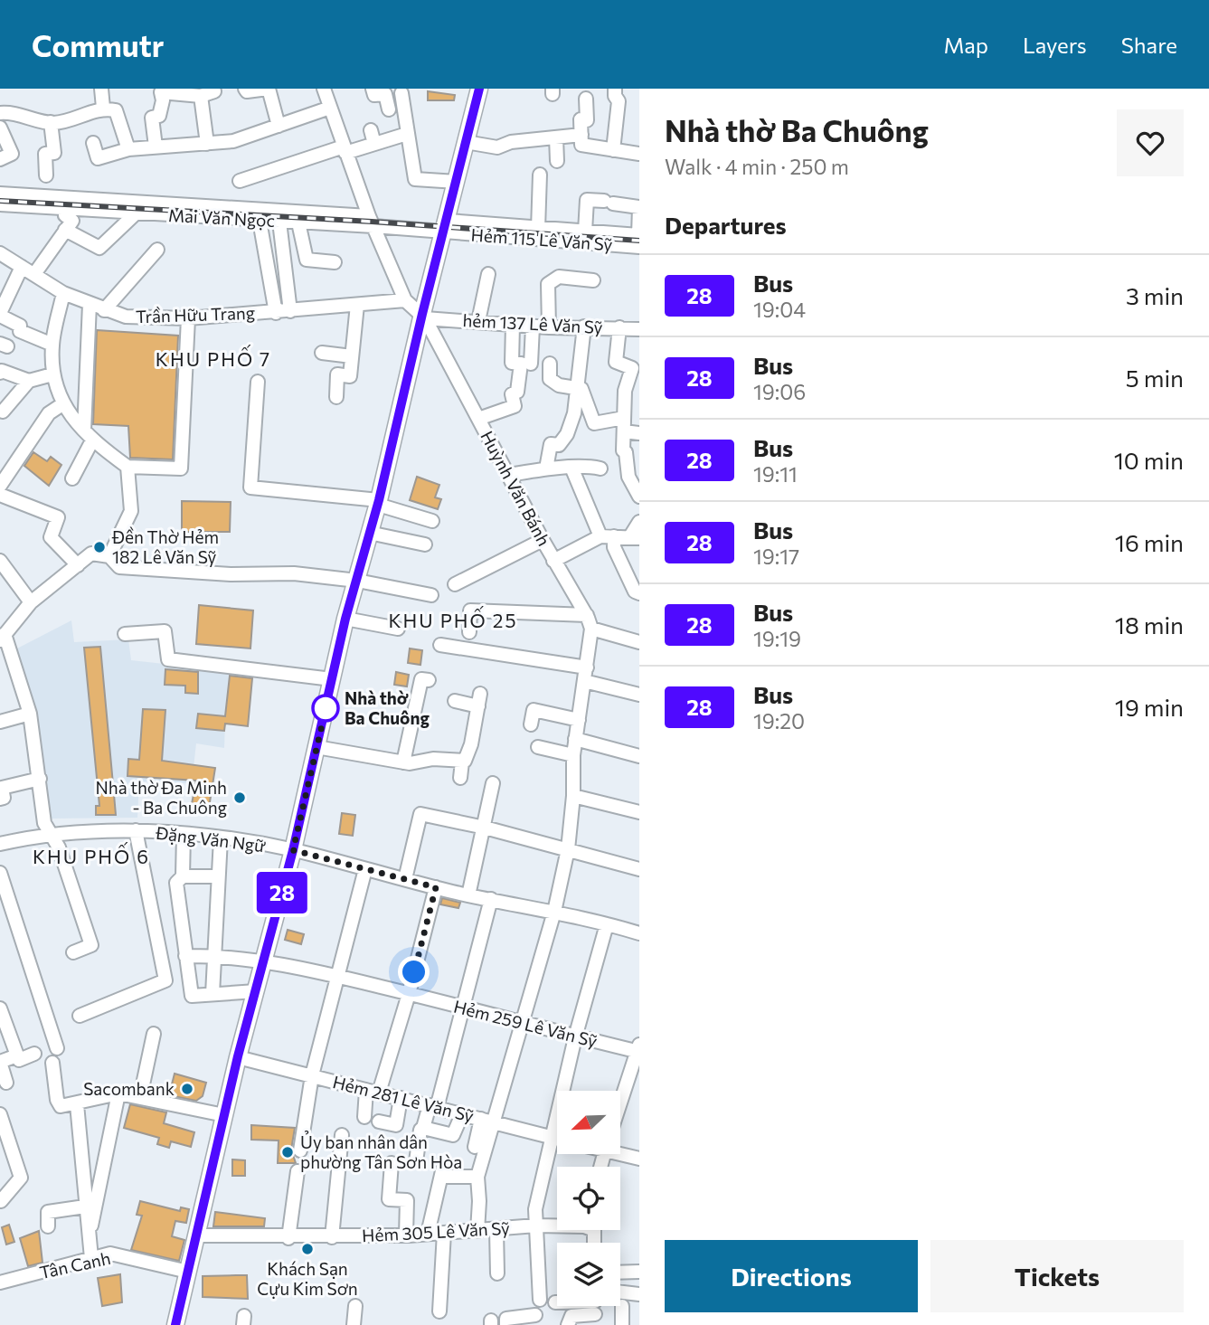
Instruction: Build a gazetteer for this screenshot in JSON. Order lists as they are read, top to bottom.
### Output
{
  "streets": {
    "street": [
      "Mai Văn Ngọc",
      "Hẻm 115 Lê Văn Sỹ",
      "Trần Hữu Trang",
      "hẻm 137 Lê Văn Sỹ",
      "Huỳnh Văn Bánh",
      "Đặng Văn Ngữ",
      "Hẻm 259 Lê Văn Sỹ",
      "Hẻm 281 Lê Văn Sỹ",
      "Hẻm 305 Lê Văn Sỹ",
      "Tân Canh"
    ]
  },
  "crossings": [
    ["Mai Văn Ngọc", "Hẻm 115 Lê Văn Sỹ"],
    ["Mai Văn Ngọc", "Huỳnh Văn Bánh"],
    ["Trần Hữu Trang", "Huỳnh Văn Bánh"],
    ["hẻm 137 Lê Văn Sỹ", "Huỳnh Văn Bánh"],
    ["Huỳnh Văn Bánh", "Đặng Văn Ngữ"],
    ["Huỳnh Văn Bánh", "Hẻm 259 Lê Văn Sỹ"],
    ["Huỳnh Văn Bánh", "Hẻm 281 Lê Văn Sỹ"]
  ],
  "districts": ["KHU PHỐ 7", "KHU PHỐ 25", "KHU PHỐ 6"],
  "places": [
    "Đền Thờ Hẻm 182 Lê Văn Sỹ",
    "Nhà thờ Ba Chuông",
    "Nhà thờ Đa Minh - Ba Chuông",
    "Sacombank",
    "Ủy ban nhân dân phường Tân Sơn Hòa",
    "Khách Sạn Cựu Kim Sơn"
  ],
  "lines": ["bus line 28"],
  "north": "bottom left",
  "page": {
    "header": "Commutr",
    "nav": ["Map", "Layers", "Share"],
    "on_map": "28",
    "heading": [
      ["Nhà thờ Ba Chuông", "Walk · 4 min · 250 m"],
      "Departures"
    ],
    "list": [
      {
        "mark": "28",
        "name": "Bus",
        "note": "19:04",
        "value": "3 min"
      },
      {
        "mark": "28",
        "name": "Bus",
        "note": "19:06",
        "value": "5 min"
      },
      {
        "mark": "28",
        "name": "Bus",
        "note": "19:11",
        "value": "10 min"
      },
      {
        "mark": "28",
        "name": "Bus",
        "note": "19:17",
        "value": "16 min"
      },
      {
        "mark": "28",
        "name": "Bus",
        "note": "19:19",
        "value": "18 min"
      },
      {
        "mark": "28",
        "name": "Bus",
        "note": "19:20",
        "value": "19 min"
      }
    ],
    "buttons": ["Directions", "Tickets"]
  }
}
